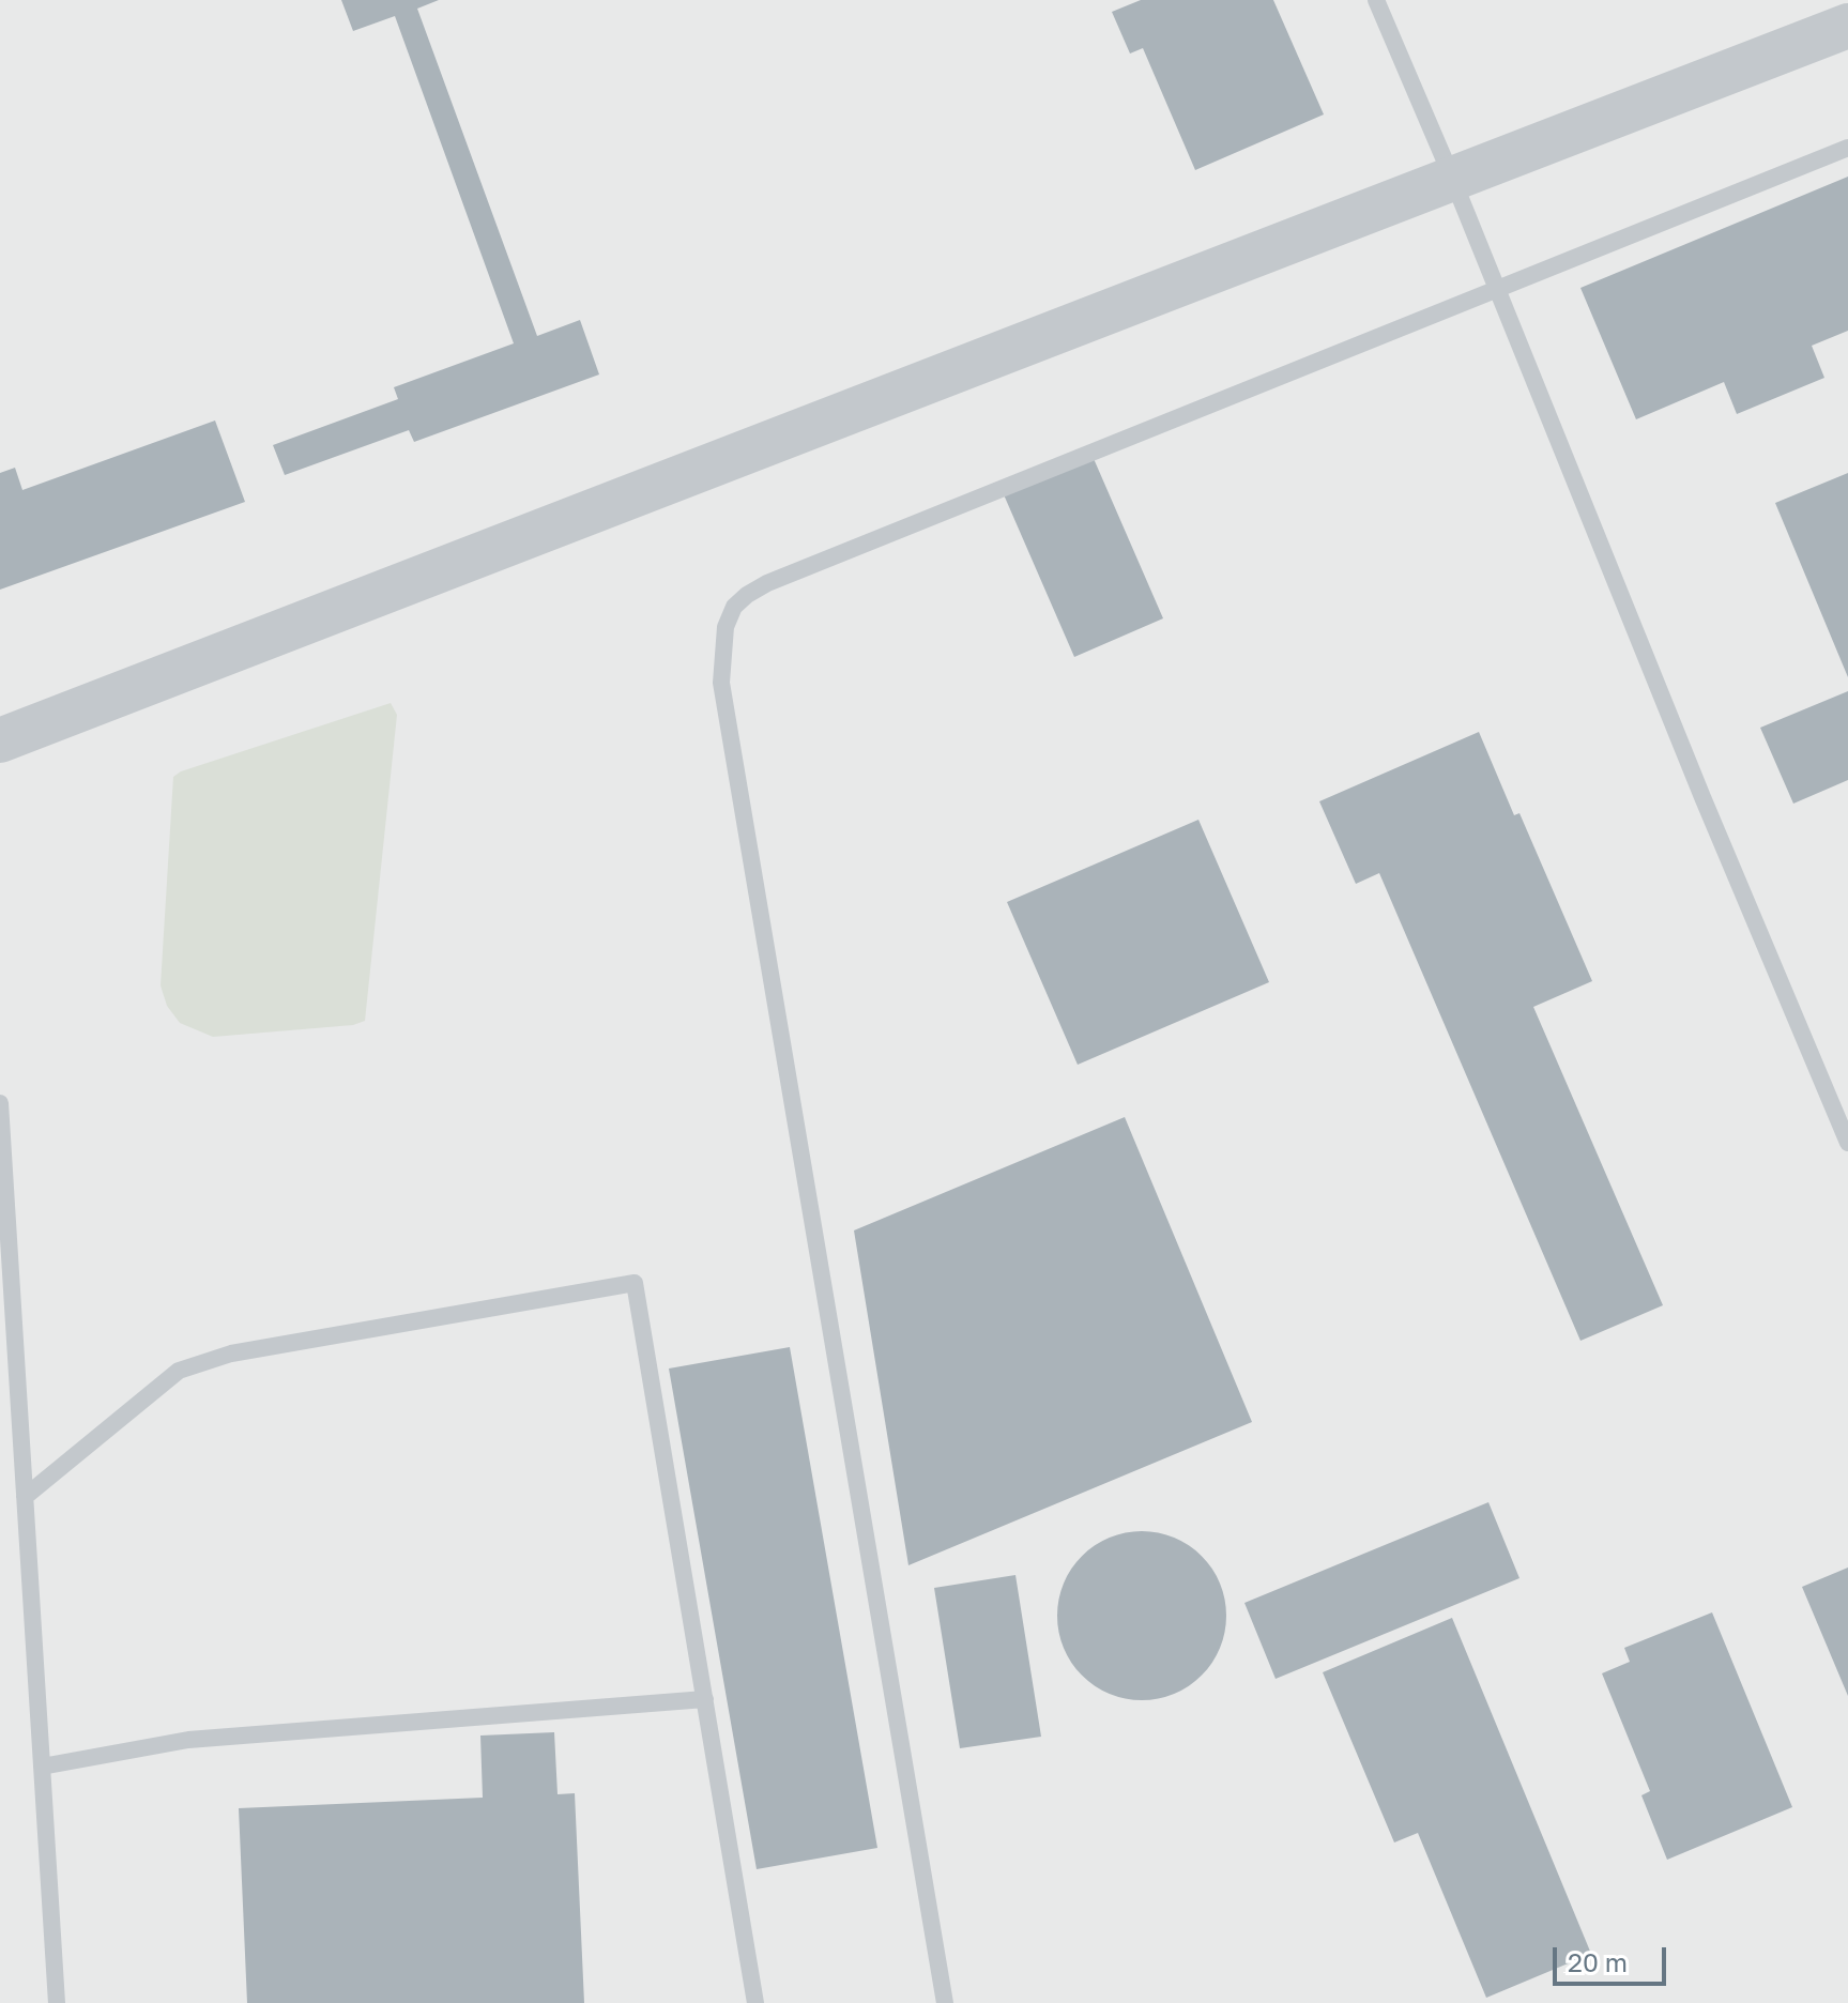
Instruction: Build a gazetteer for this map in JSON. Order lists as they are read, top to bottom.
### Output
{
  "scale_bar": "20 m"
}
